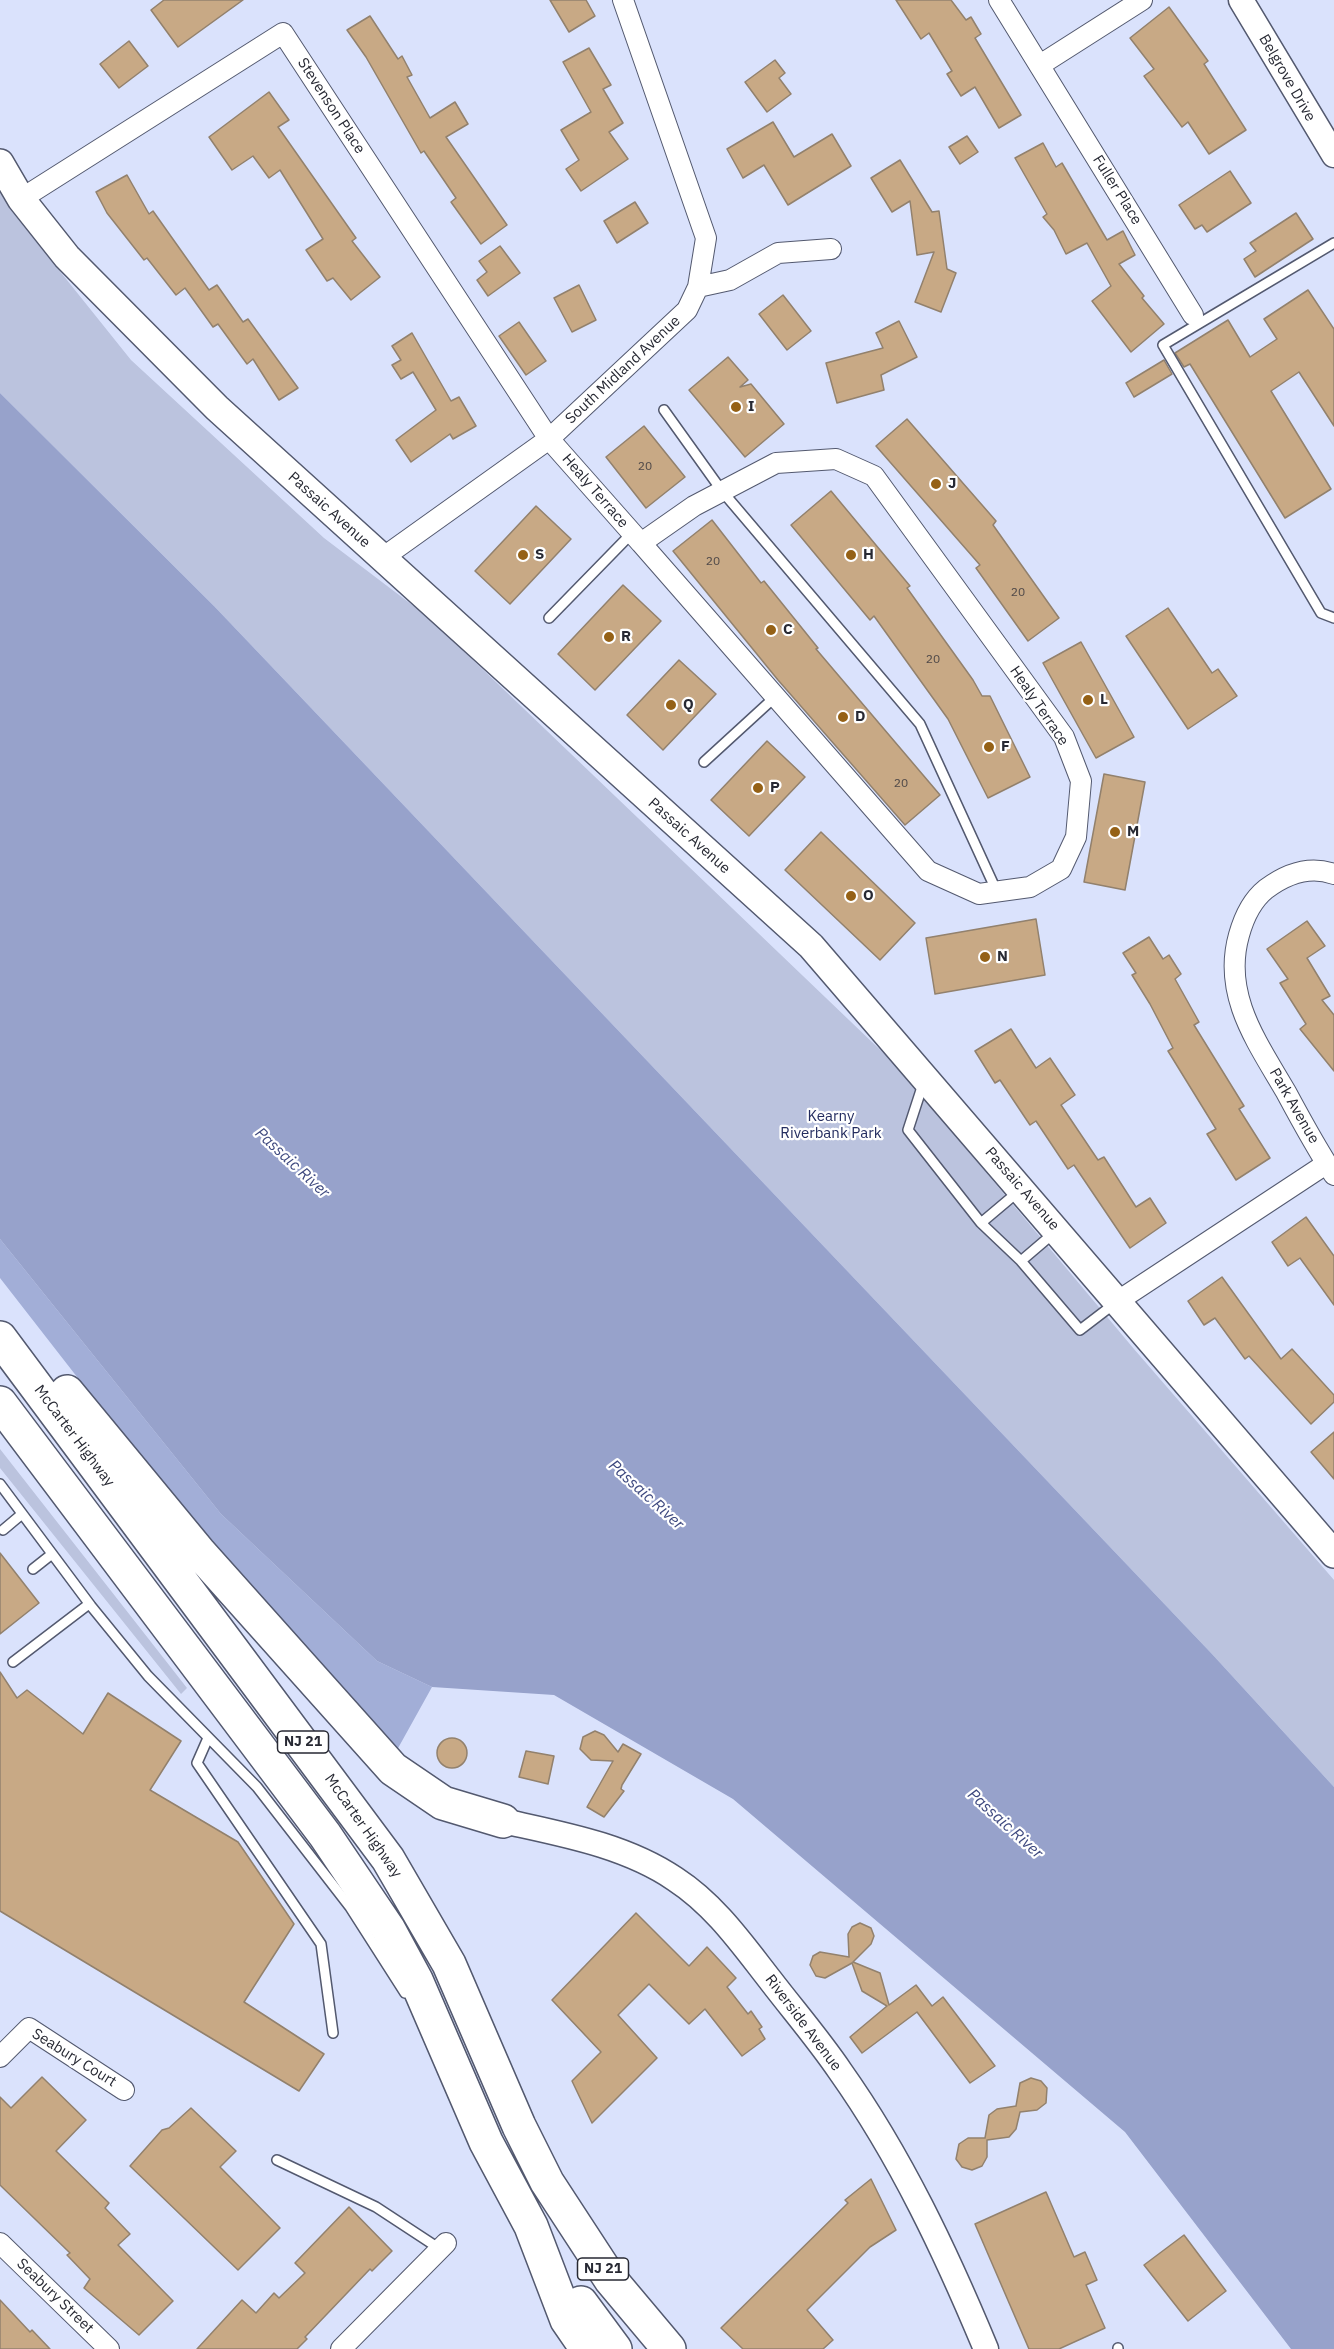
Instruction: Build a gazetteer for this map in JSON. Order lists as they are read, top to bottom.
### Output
{
  "streets": {
    "highway": ["McCarter Highway", "NJ 21"],
    "main road": ["Passaic Avenue"],
    "street": [
      "Belgrove Drive",
      "Stevenson Place",
      "Fuller Place",
      "South Midland Avenue",
      "Healy Terrace",
      "Park Avenue",
      "Riverside Avenue",
      "Seabury Court",
      "Seabury Street"
    ]
  },
  "crossings": [
    ["Stevenson Place", "South Midland Avenue"],
    ["Stevenson Place", "Healy Terrace"],
    ["Stevenson Place", "Passaic Avenue"],
    ["South Midland Avenue", "Healy Terrace"],
    ["South Midland Avenue", "Passaic Avenue"],
    ["Passaic Avenue", "Park Avenue"]
  ],
  "water": ["Passaic River"],
  "parks": ["Kearny Riverbank Park"],
  "places": [
    "I",
    "J",
    "S",
    "H",
    "C",
    "R",
    "L",
    "Q",
    "D",
    "F",
    "P",
    "M",
    "O",
    "N"
  ],
  "house_numbers": [
    "20",
    "20",
    "20",
    "20",
    "20"
  ]
}
